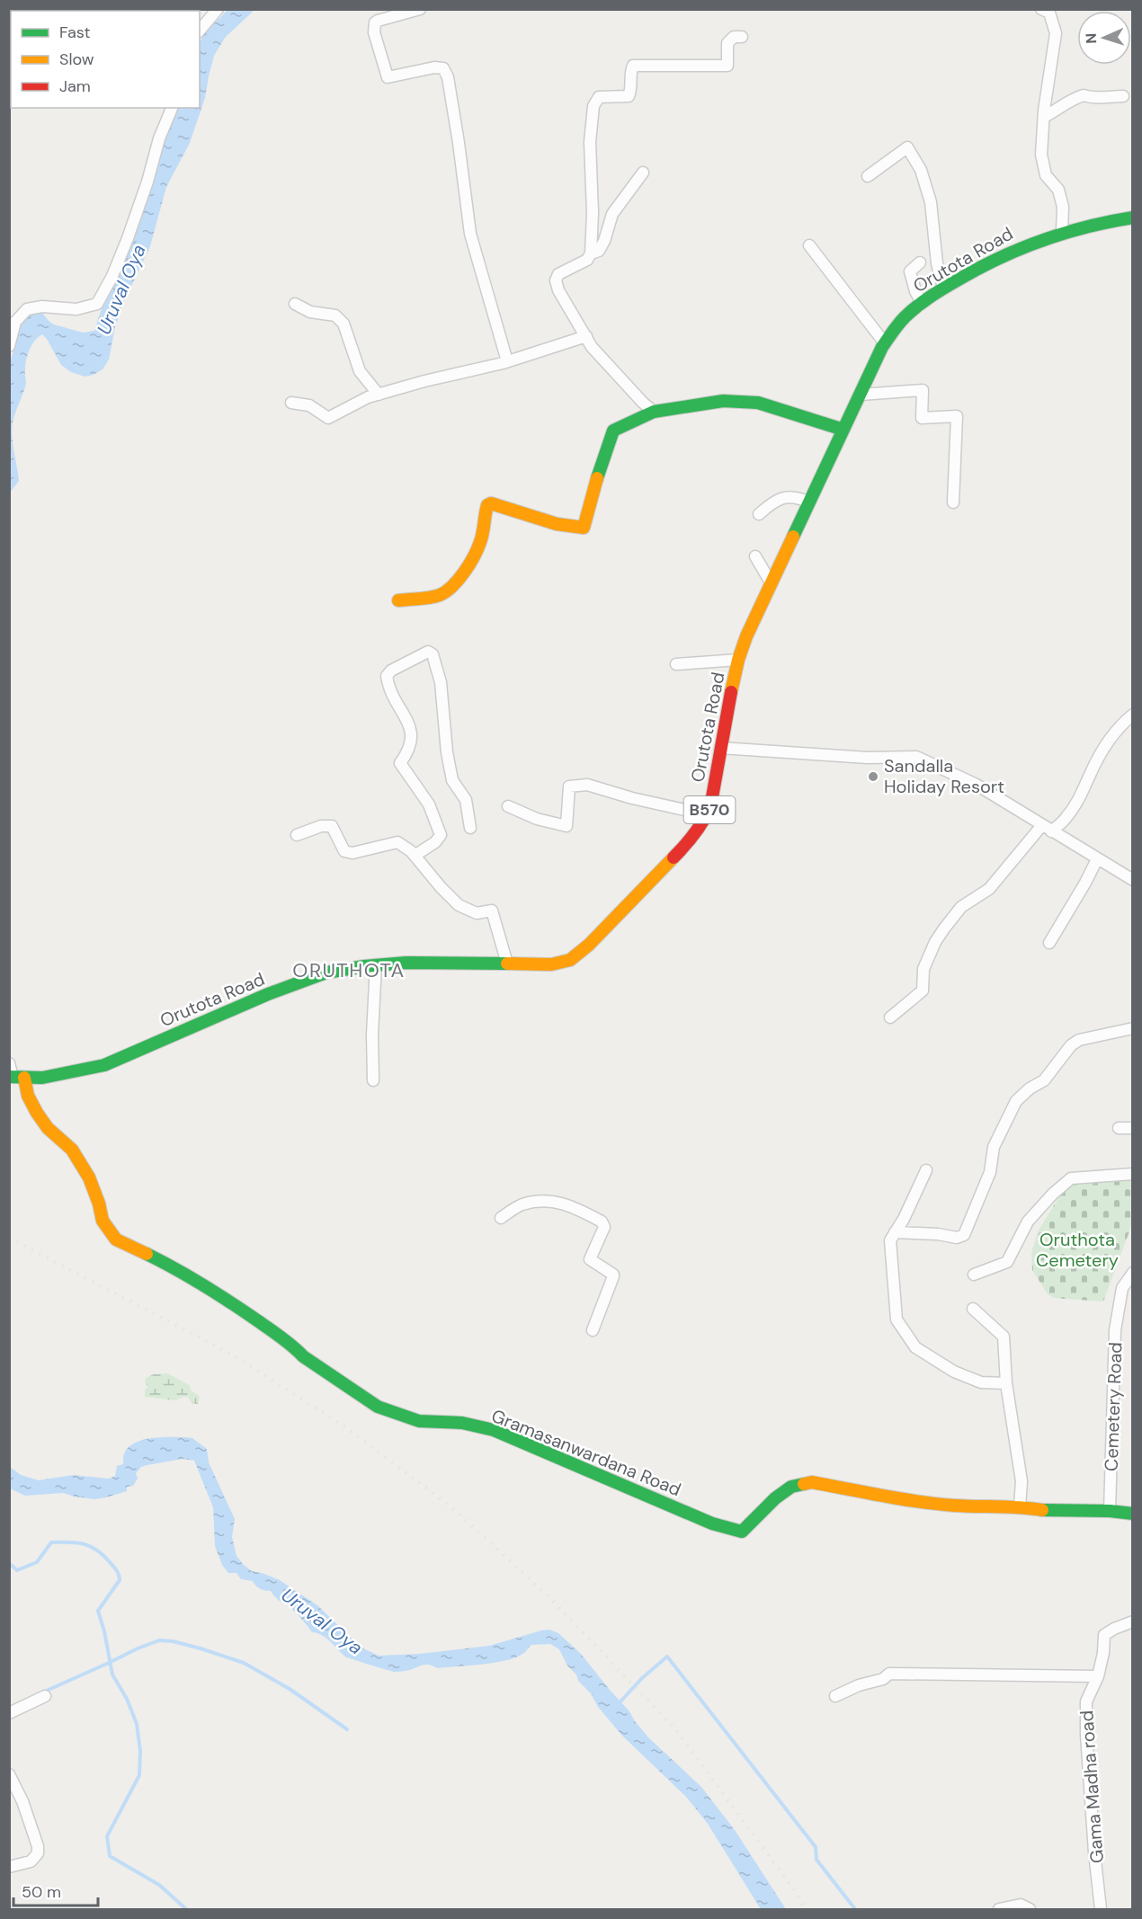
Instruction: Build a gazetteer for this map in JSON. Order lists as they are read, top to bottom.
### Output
{
  "streets": {
    "street": [
      "Orutota Road",
      "B570",
      "Cemetery Road",
      "Gramasanwardana Road",
      "Gama Madha road"
    ]
  },
  "crossings": [
    ["Orutota Road", "Gramasanwardana Road"],
    ["Cemetery Road", "Gramasanwardana Road"]
  ],
  "districts": ["ORUTHOTA"],
  "water": ["Uruval Oya"],
  "parks": ["Oruthota Cemetery"],
  "places": ["Sandalla Holiday Resort"],
  "legend": ["Fast", "Slow", "Jam"],
  "scale_bar": "50 m",
  "north": "left"
}
